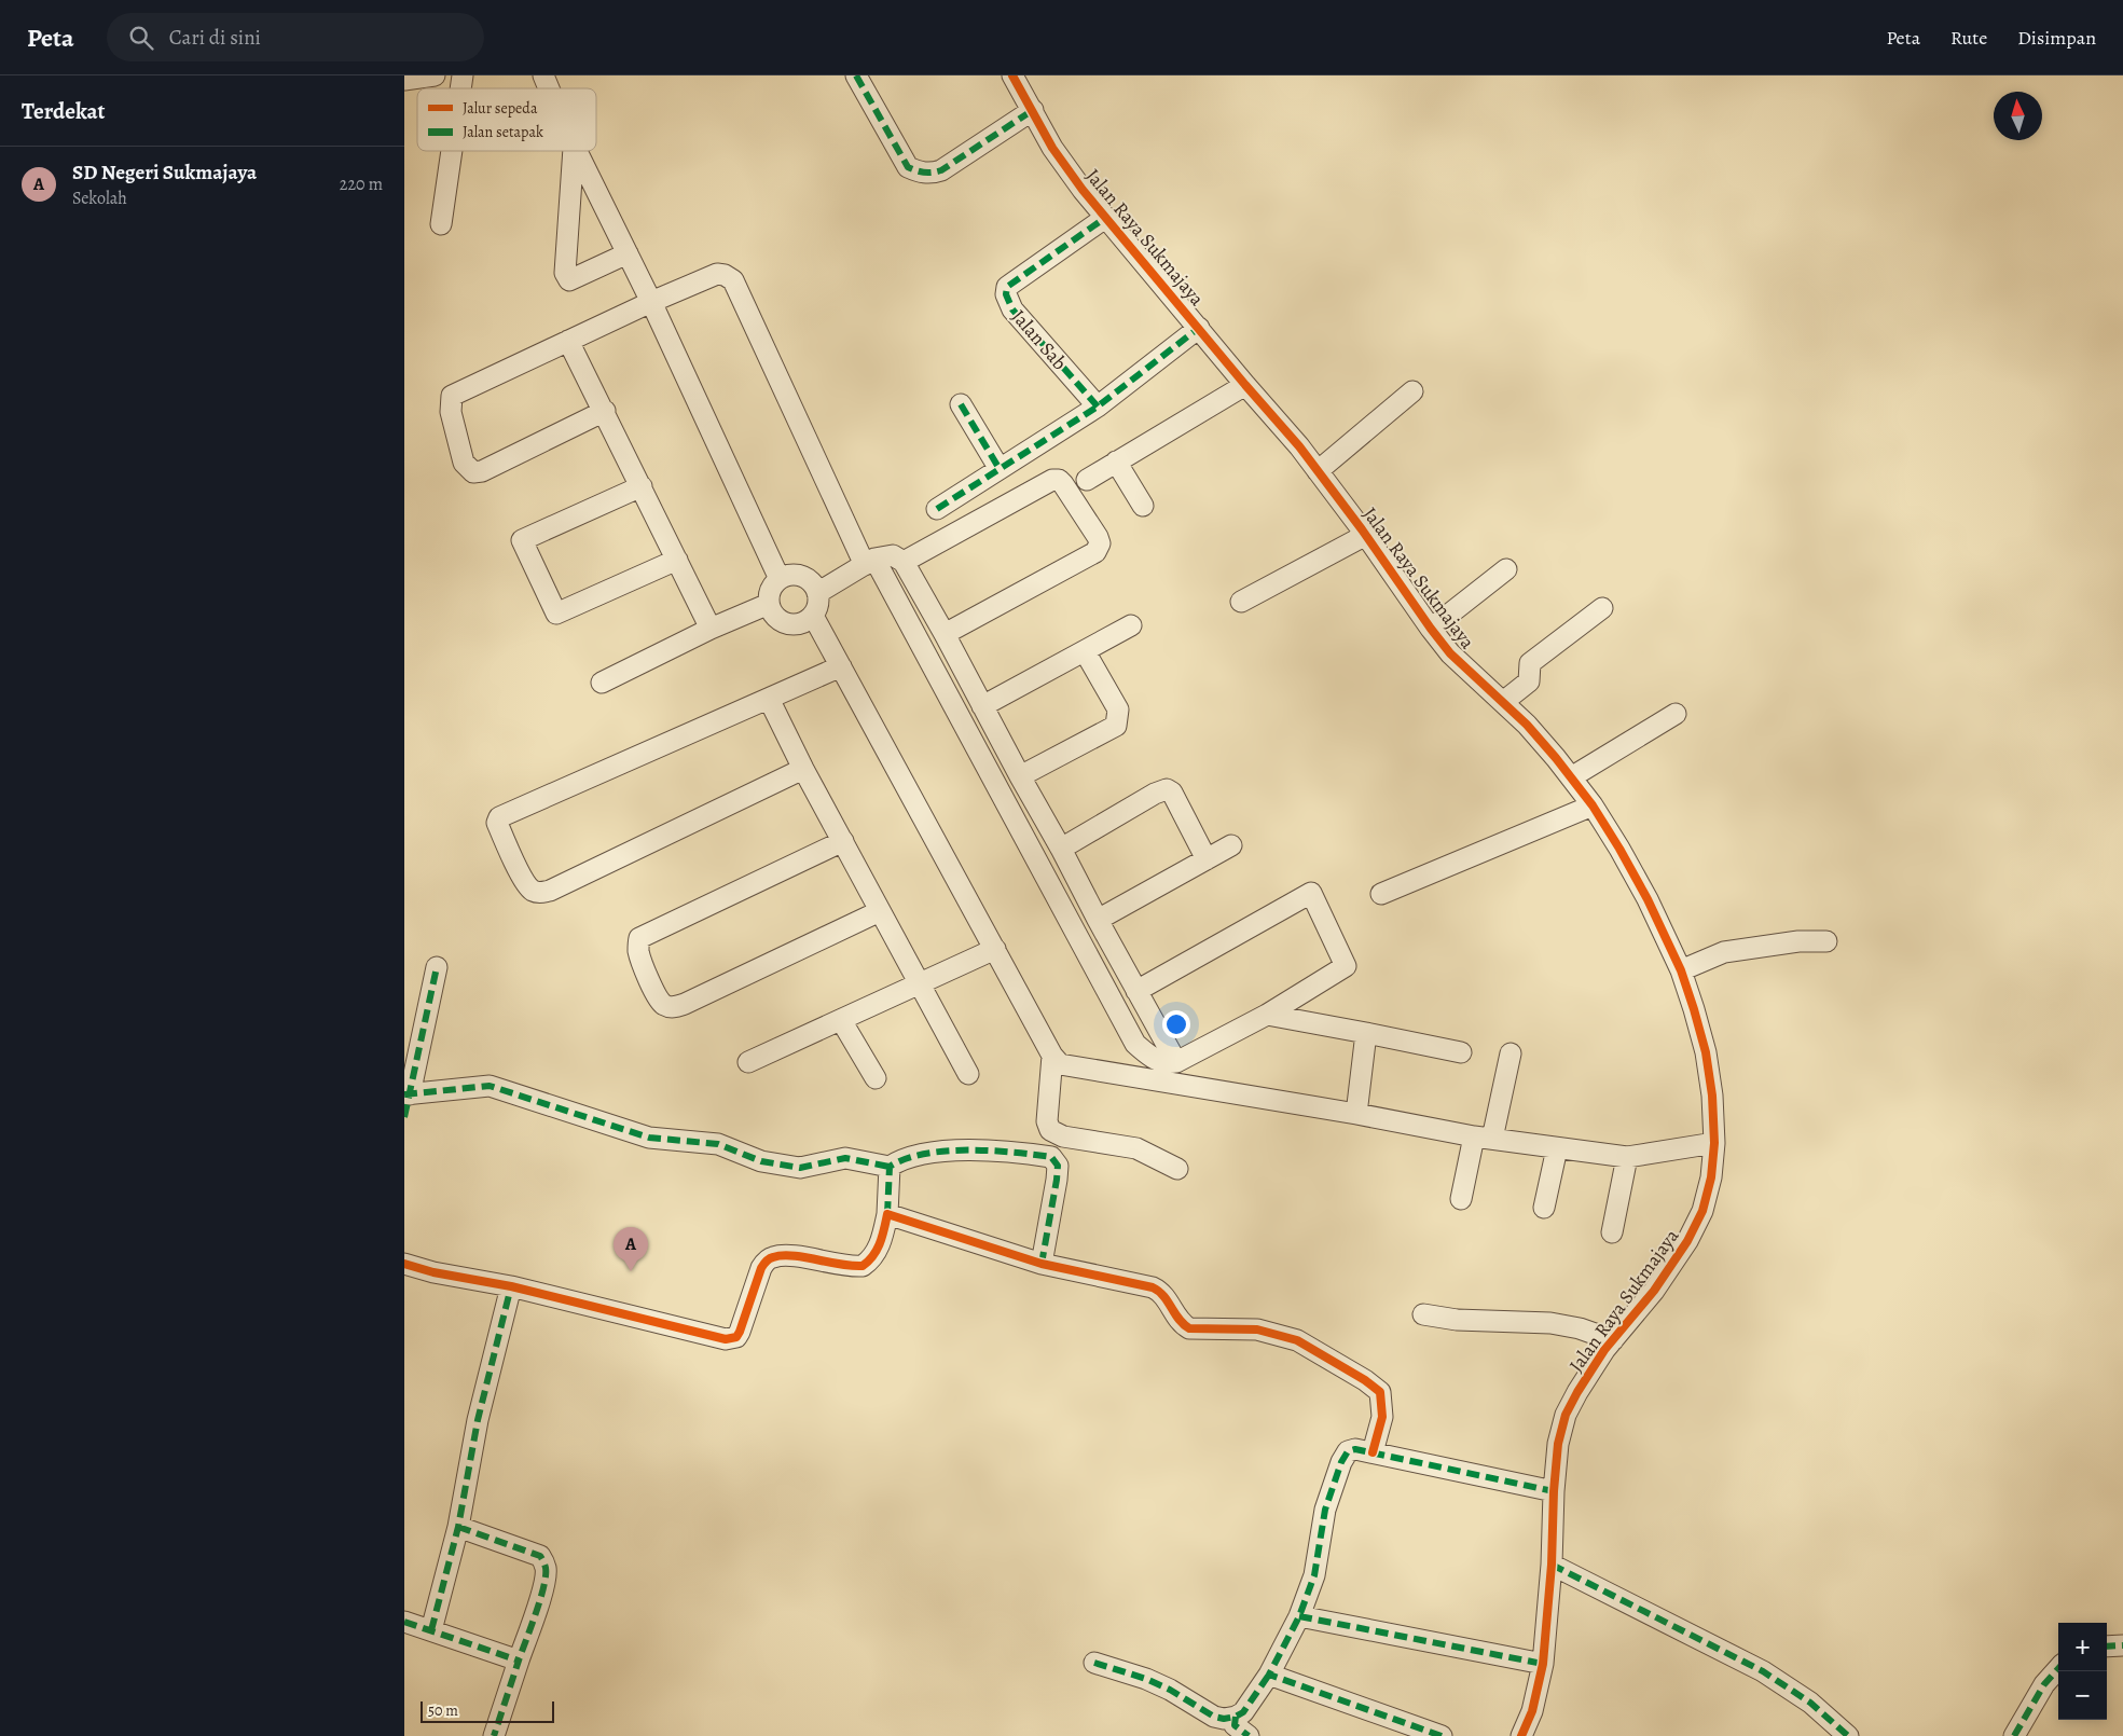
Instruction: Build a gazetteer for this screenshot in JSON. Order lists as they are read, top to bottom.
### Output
{
  "streets": {
    "street": ["Jalan Raya Sukmajaya", "Jalan Sab"]
  },
  "crossings": [
    ["Jalan Raya Sukmajaya", "Jalan Sab"]
  ],
  "legend": ["Jalur sepeda", "Jalan setapak"],
  "scale_bar": "50 m",
  "north": "top",
  "page": {
    "header": "Peta",
    "search": "Cari di sini",
    "nav": ["Peta", "Rute", "Disimpan"],
    "heading": "Terdekat",
    "list": [
      {
        "mark": "A",
        "name": "SD Negeri Sukmajaya",
        "note": "Sekolah",
        "value": "220 m"
      }
    ],
    "pins": "A",
    "map_buttons": ["+", "−"],
    "scale": "50 m"
  }
}
